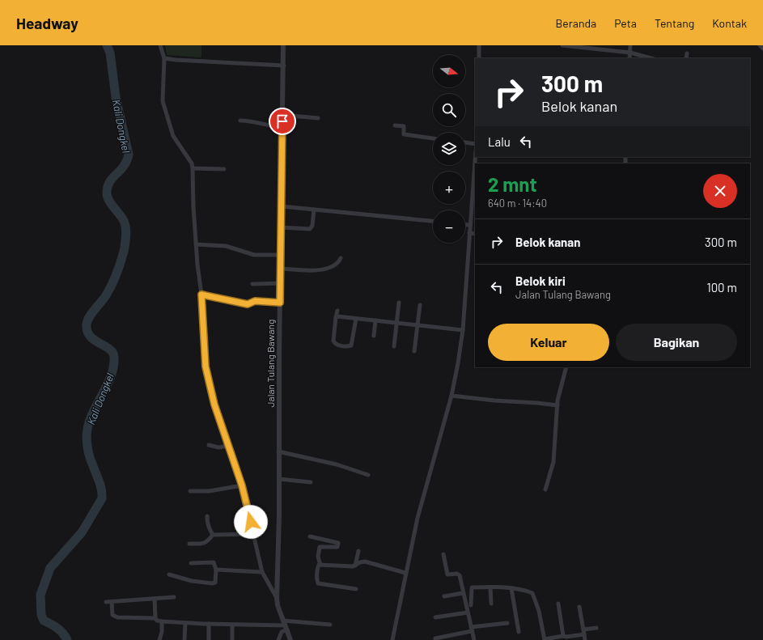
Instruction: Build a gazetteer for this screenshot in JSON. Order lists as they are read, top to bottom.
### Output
{
  "streets": {
    "street": ["Jalan Tulang Bawang"]
  },
  "water": ["Kali Dongkel"],
  "north": "right",
  "page": {
    "header": "Headway",
    "nav": [
      "Beranda",
      "Peta",
      "Tentang",
      "Kontak"
    ],
    "map_buttons": ["+", "−"],
    "turn": ["300 m", "Belok kanan"],
    "then": "Lalu",
    "heading": ["2 mnt", "640 m · 14:40"],
    "list": [
      {
        "name": "Belok kanan",
        "value": "300 m"
      },
      {
        "name": "Belok kiri",
        "note": "Jalan Tulang Bawang",
        "value": "100 m"
      }
    ],
    "buttons": ["Keluar", "Bagikan"]
  }
}
